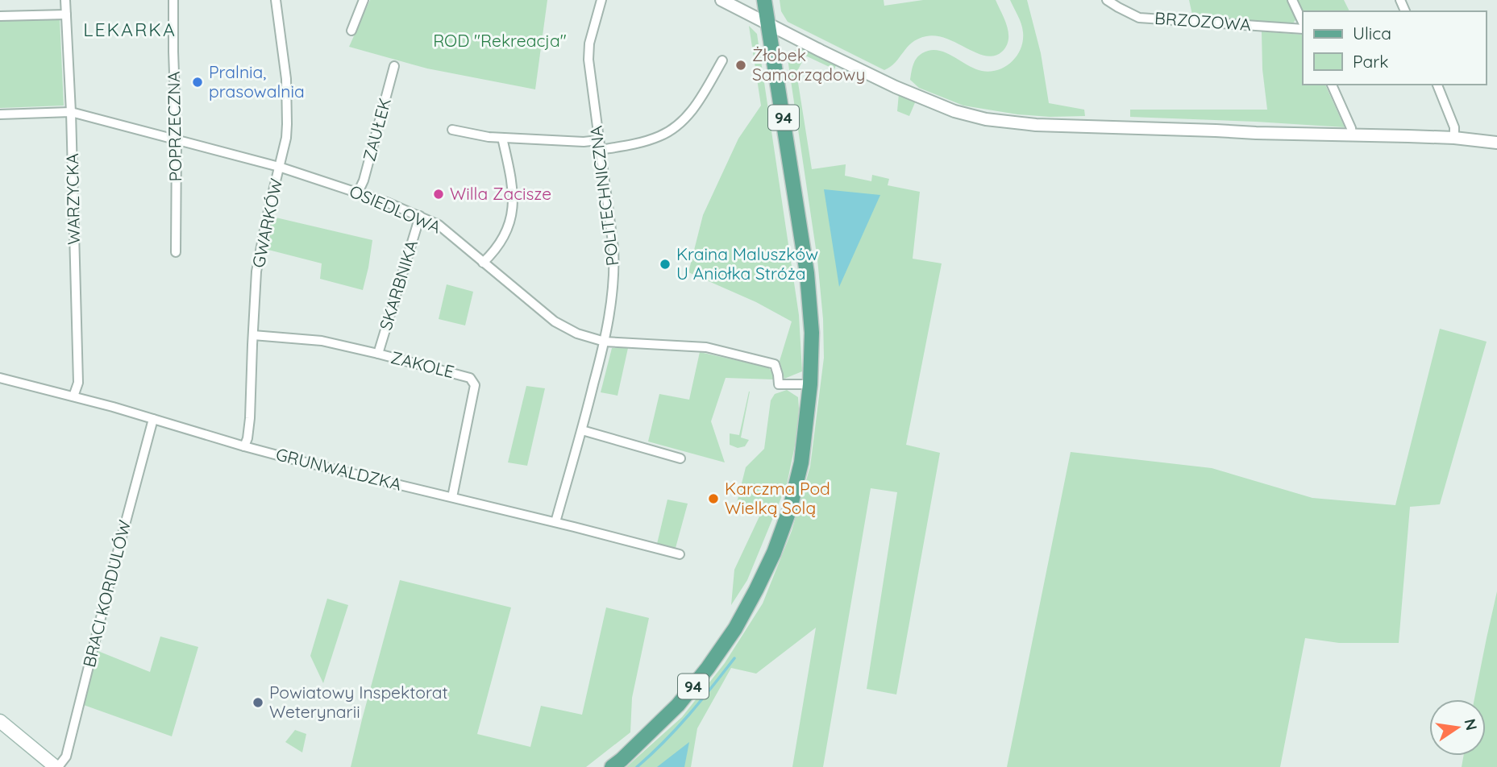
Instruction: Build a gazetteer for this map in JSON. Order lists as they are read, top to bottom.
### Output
{
  "streets": {
    "main road": ["94"],
    "street": [
      "BRZOZOWA",
      "POPRZECZNA",
      "ZAUŁEK",
      "POLITECHNICZNA",
      "WARZYCKA",
      "OSIEDLOWA",
      "GWARKÓW",
      "SKARBNIKA",
      "ZAKOLE",
      "GRUNWALDZKA",
      "BRACI KORDULÓW"
    ]
  },
  "crossings": [
    ["94", "OSIEDLOWA"],
    ["POPRZECZNA", "OSIEDLOWA"],
    ["ZAUŁEK", "OSIEDLOWA"],
    ["POLITECHNICZNA", "OSIEDLOWA"],
    ["POLITECHNICZNA", "GRUNWALDZKA"],
    ["WARZYCKA", "OSIEDLOWA"],
    ["WARZYCKA", "GRUNWALDZKA"],
    ["OSIEDLOWA", "GWARKÓW"],
    ["OSIEDLOWA", "SKARBNIKA"],
    ["GWARKÓW", "ZAKOLE"],
    ["GWARKÓW", "GRUNWALDZKA"],
    ["SKARBNIKA", "ZAKOLE"],
    ["ZAKOLE", "GRUNWALDZKA"],
    ["GRUNWALDZKA", "BRACI KORDULÓW"]
  ],
  "districts": ["LEKARKA"],
  "parks": ["ROD \"Rekreacja\""],
  "places": [
    "Żłobek Samorządowy",
    "Pralnia, prasowalnia",
    "Willa Zacisze",
    "Kraina Maluszków U Aniołka Stróża",
    "Karczma Pod Wielką Solą",
    "Powiatowy Inspektorat Weterynarii"
  ],
  "legend": ["Ulica", "Park"],
  "north": "right"
}
